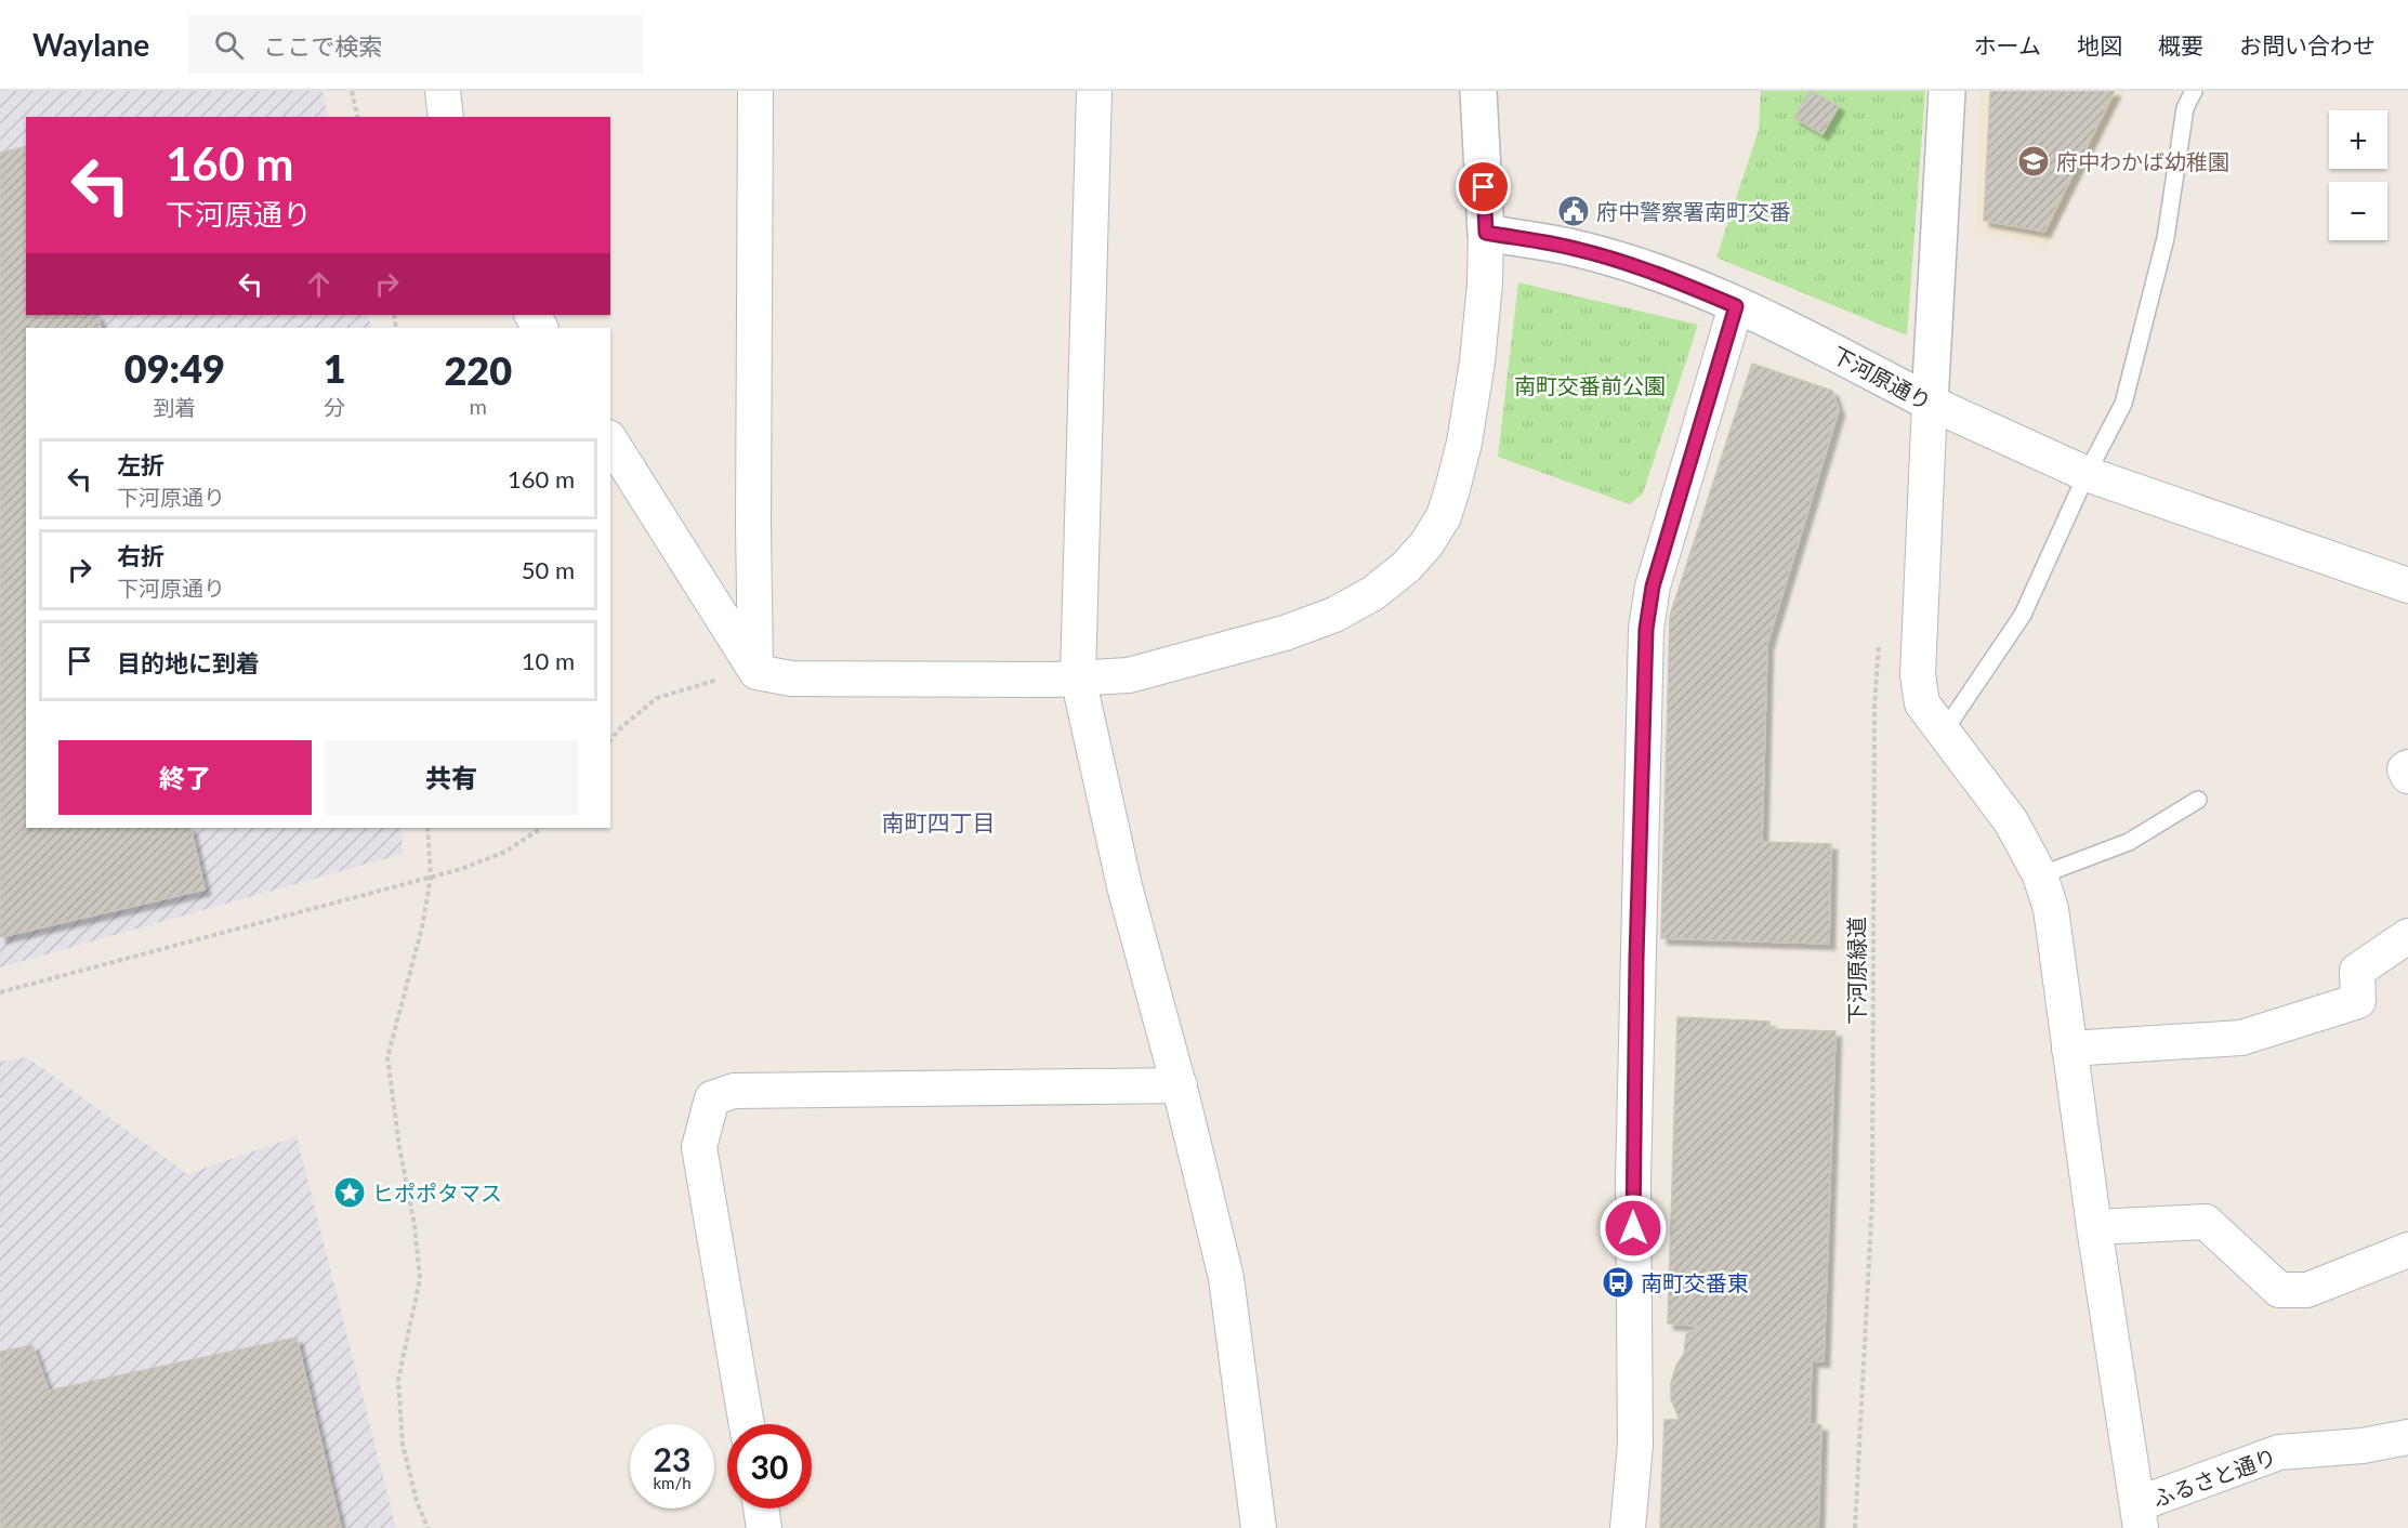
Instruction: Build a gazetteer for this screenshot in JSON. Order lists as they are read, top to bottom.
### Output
{
  "streets": {
    "street": ["下河原通り", "ふるさと通り"],
    "path": ["下河原緑道"]
  },
  "districts": ["南町四丁目"],
  "parks": ["南町交番前公園"],
  "places": {
    "school or university": ["府中わかば幼稚園"],
    "public building": ["府中警察署南町交番"],
    "place": ["ヒポポタマス"],
    "bus stop": ["南町交番東"]
  },
  "page": {
    "header": "Waylane",
    "search": "ここで検索",
    "nav": [
      "ホーム",
      "地図",
      "概要",
      "お問い合わせ"
    ],
    "map_buttons": ["+", "−"],
    "turn": ["160 m", "下河原通り"],
    "eta": [
      "09:49",
      "到着",
      "1",
      "分",
      "220",
      "m"
    ],
    "list": [
      {
        "name": "左折",
        "note": "下河原通り",
        "value": "160 m"
      },
      {
        "name": "右折",
        "note": "下河原通り",
        "value": "50 m"
      },
      {
        "name": "目的地に到着",
        "value": "10 m"
      }
    ],
    "buttons": ["終了", "共有"],
    "speed": "23 km/h",
    "limit": "30"
  }
}
